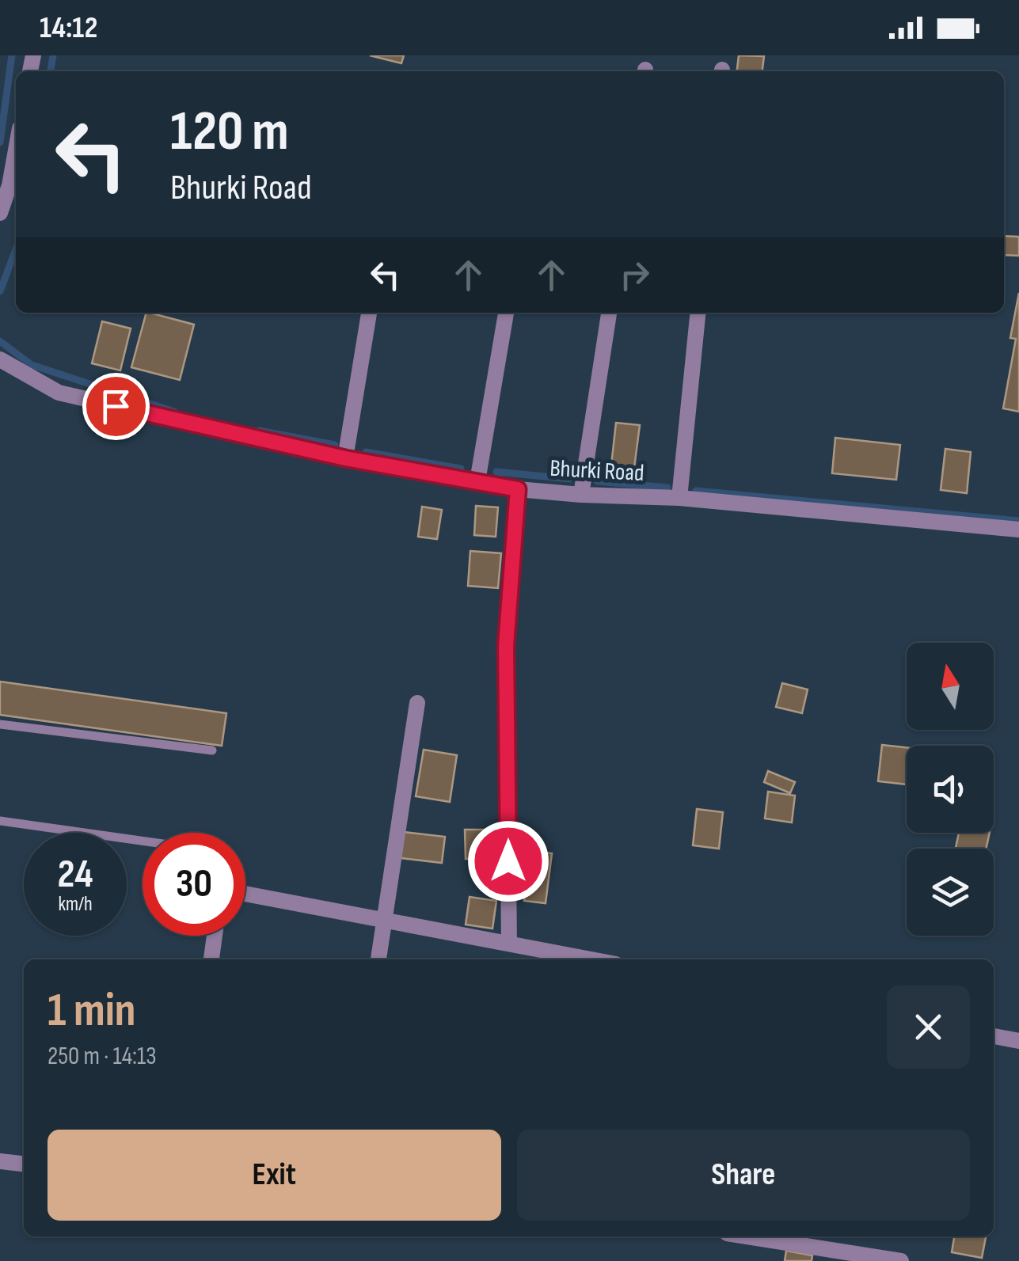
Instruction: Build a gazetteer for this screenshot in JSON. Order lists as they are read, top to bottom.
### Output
{
  "streets": {
    "street": ["Bhurki Road"]
  },
  "north": "top",
  "page": {
    "status": "14:12",
    "turn": ["120 m", "Bhurki Road"],
    "speed": "24 km/h",
    "limit": "30",
    "heading": ["1 min", "250 m · 14:13"],
    "buttons": ["Exit", "Share"]
  }
}
